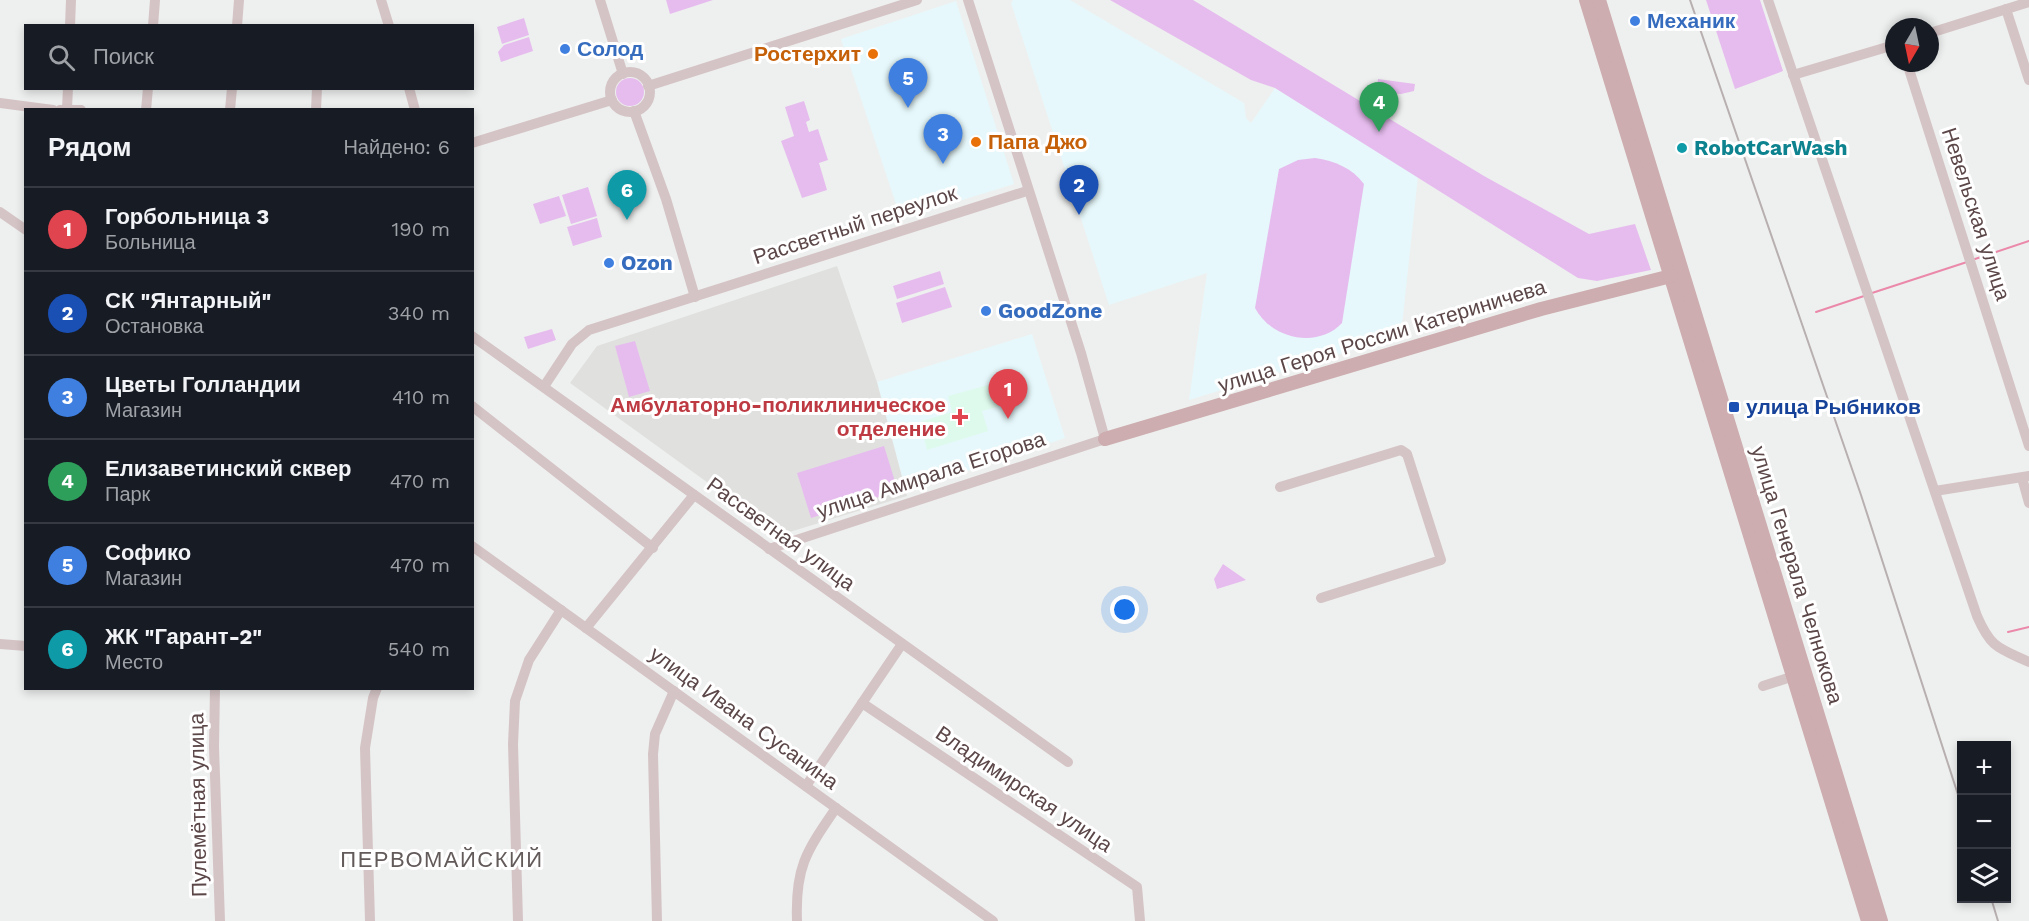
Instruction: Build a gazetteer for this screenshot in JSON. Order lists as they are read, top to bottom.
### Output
{
  "streets": {
    "main road": ["улица Героя России Катериничева", "улица Генерала Челнокова"],
    "street": [
      "Невельская улица",
      "Рассветный переулок",
      "улица Амирала Егорова",
      "Рассветная улица",
      "улица Ивана Сусанина",
      "Владимирская улица",
      "Пулемётная улица"
    ]
  },
  "crossings": [
    ["Рассветный переулок", "Рассветная улица"],
    ["улица Героя России Катериничева", "улица Амирала Егорова"],
    ["улица Героя России Катериничева", "улица Генерала Челнокова"],
    ["улица Амирала Егорова", "Рассветная улица"]
  ],
  "districts": ["ПЕРВОМАЙСКИЙ"],
  "places": {
    "other": [
      "Механик",
      "Солод",
      "Ростерхит",
      "Папа Джо",
      "RobotCarWash",
      "Ozon",
      "GoodZone"
    ],
    "transit": ["улица Рыбников"],
    "health": ["Амбулаторно-поликлиническое отделение"]
  },
  "north": "bottom",
  "page": {
    "search": "Поиск",
    "pins": [
      "5",
      "4",
      "3",
      "2",
      "6",
      "1"
    ],
    "heading": ["Рядом", "Найдено: 6"],
    "list": [
      {
        "mark": "1",
        "name": "Горбольница 3",
        "note": "Больница",
        "value": "190 m"
      },
      {
        "mark": "2",
        "name": "СК \"Янтарный\"",
        "note": "Остановка",
        "value": "340 m"
      },
      {
        "mark": "3",
        "name": "Цветы Голландии",
        "note": "Магазин",
        "value": "410 m"
      },
      {
        "mark": "4",
        "name": "Елизаветинский сквер",
        "note": "Парк",
        "value": "470 m"
      },
      {
        "mark": "5",
        "name": "Софико",
        "note": "Магазин",
        "value": "470 m"
      },
      {
        "mark": "6",
        "name": "ЖК \"Гарант-2\"",
        "note": "Место",
        "value": "540 m"
      }
    ],
    "map_buttons": ["+", "−"]
  }
}
